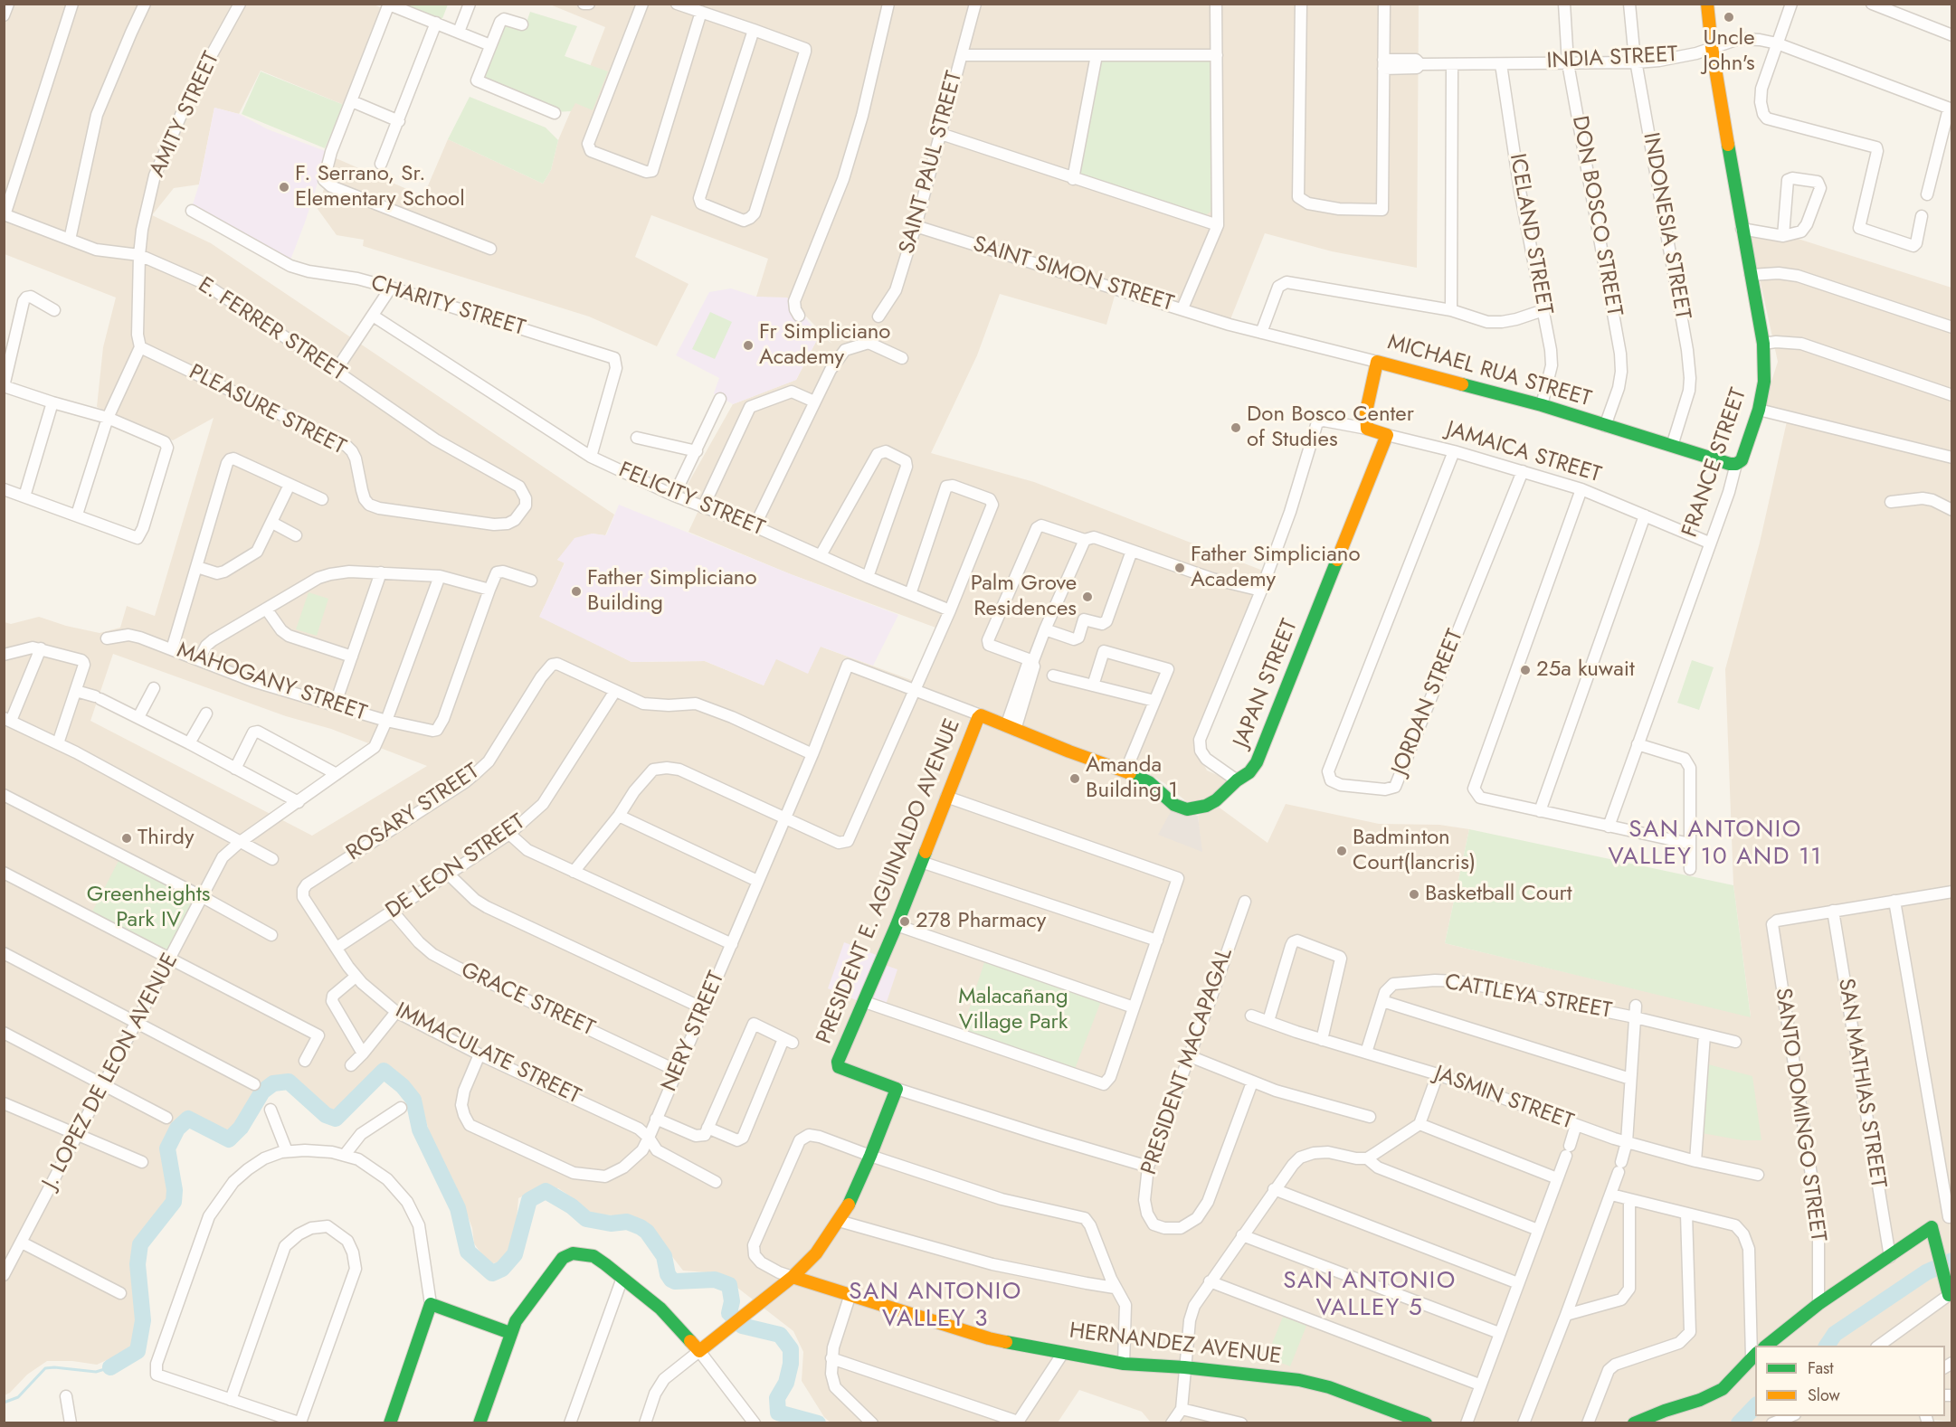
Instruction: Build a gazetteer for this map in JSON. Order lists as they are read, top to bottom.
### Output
{
  "streets": {
    "main road": [
      "MICHAEL RUA STREET",
      "JAMAICA STREET",
      "FRANCE STREET",
      "JAPAN STREET",
      "PRESIDENT E. AGUINALDO AVENUE",
      "HERNANDEZ AVENUE"
    ],
    "street": [
      "INDIA STREET",
      "AMITY STREET",
      "SAINT PAUL STREET",
      "DON BOSCO STREET",
      "INDONESIA STREET",
      "ICELAND STREET",
      "SAINT SIMON STREET",
      "CHARITY STREET",
      "E. FERRER STREET",
      "PLEASURE STREET",
      "FELICITY STREET",
      "MAHOGANY STREET",
      "JORDAN STREET",
      "ROSARY STREET",
      "DE LEON STREET",
      "CATTLEYA STREET",
      "GRACE STREET",
      "NERY STREET",
      "IMMACULATE STREET",
      "PRESIDENT MACAPAGAL",
      "J. LOPEZ DE LEON AVENUE",
      "SAN MATHIAS STREET",
      "JASMIN STREET",
      "SANTO DOMINGO STREET"
    ]
  },
  "crossings": [
    ["INDIA STREET", "DON BOSCO STREET"],
    ["INDIA STREET", "INDONESIA STREET"],
    ["INDIA STREET", "ICELAND STREET"],
    ["INDIA STREET", "FRANCE STREET"],
    ["AMITY STREET", "E. FERRER STREET"],
    ["AMITY STREET", "PLEASURE STREET"],
    ["SAINT PAUL STREET", "SAINT SIMON STREET"],
    ["DON BOSCO STREET", "MICHAEL RUA STREET"],
    ["INDONESIA STREET", "MICHAEL RUA STREET"],
    ["ICELAND STREET", "MICHAEL RUA STREET"],
    ["SAINT SIMON STREET", "MICHAEL RUA STREET"],
    ["CHARITY STREET", "FELICITY STREET"],
    ["E. FERRER STREET", "PLEASURE STREET"],
    ["MICHAEL RUA STREET", "FRANCE STREET"],
    ["JAMAICA STREET", "FRANCE STREET"],
    ["JAMAICA STREET", "JAPAN STREET"],
    ["JAMAICA STREET", "JORDAN STREET"],
    ["MAHOGANY STREET", "J. LOPEZ DE LEON AVENUE"],
    ["ROSARY STREET", "DE LEON STREET"],
    ["ROSARY STREET", "NERY STREET"],
    ["ROSARY STREET", "IMMACULATE STREET"],
    ["DE LEON STREET", "GRACE STREET"],
    ["DE LEON STREET", "IMMACULATE STREET"],
    ["CATTLEYA STREET", "JASMIN STREET"],
    ["GRACE STREET", "NERY STREET"],
    ["NERY STREET", "IMMACULATE STREET"],
    ["SAN MATHIAS STREET", "SANTO DOMINGO STREET"]
  ],
  "districts": ["SAN ANTONIO VALLEY 10 AND 11", "SAN ANTONIO VALLEY 5", "SAN ANTONIO VALLEY 3"],
  "parks": ["Greenheights Park IV", "Malacañang Village Park"],
  "places": [
    "Uncle John's",
    "F. Serrano, Sr. Elementary School",
    "Fr Simpliciano Academy",
    "Don Bosco Center of Studies",
    "Father Simpliciano Academy",
    "Father Simpliciano Building",
    "Palm Grove Residences",
    "25a kuwait",
    "Amanda Building 1",
    "Thirdy",
    "Badminton Court(lancris)",
    "Basketball Court",
    "278 Pharmacy"
  ],
  "legend": ["Fast", "Slow"]
}
